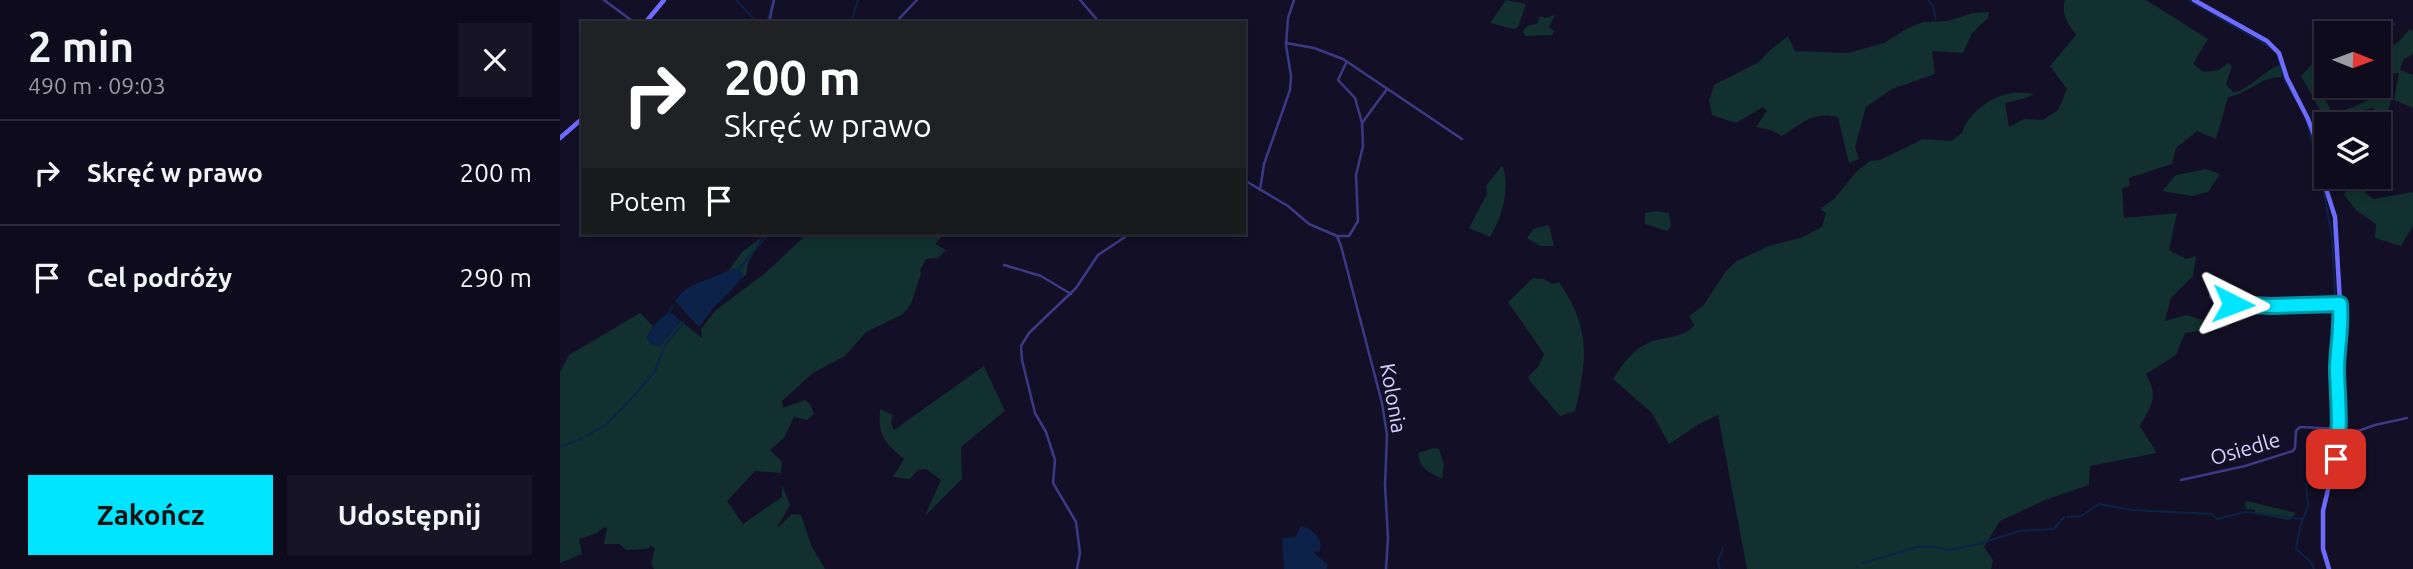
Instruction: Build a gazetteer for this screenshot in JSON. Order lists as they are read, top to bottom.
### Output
{
  "streets": {
    "street": ["Kolonia", "Osiedle"]
  },
  "north": "right",
  "page": {
    "heading": ["2 min", "490 m · 09:03"],
    "turn": ["200 m", "Skręć w prawo"],
    "list": [
      {
        "name": "Skręć w prawo",
        "value": "200 m"
      },
      {
        "name": "Cel podróży",
        "value": "290 m"
      }
    ],
    "then": "Potem",
    "buttons": ["Zakończ", "Udostępnij"]
  }
}
